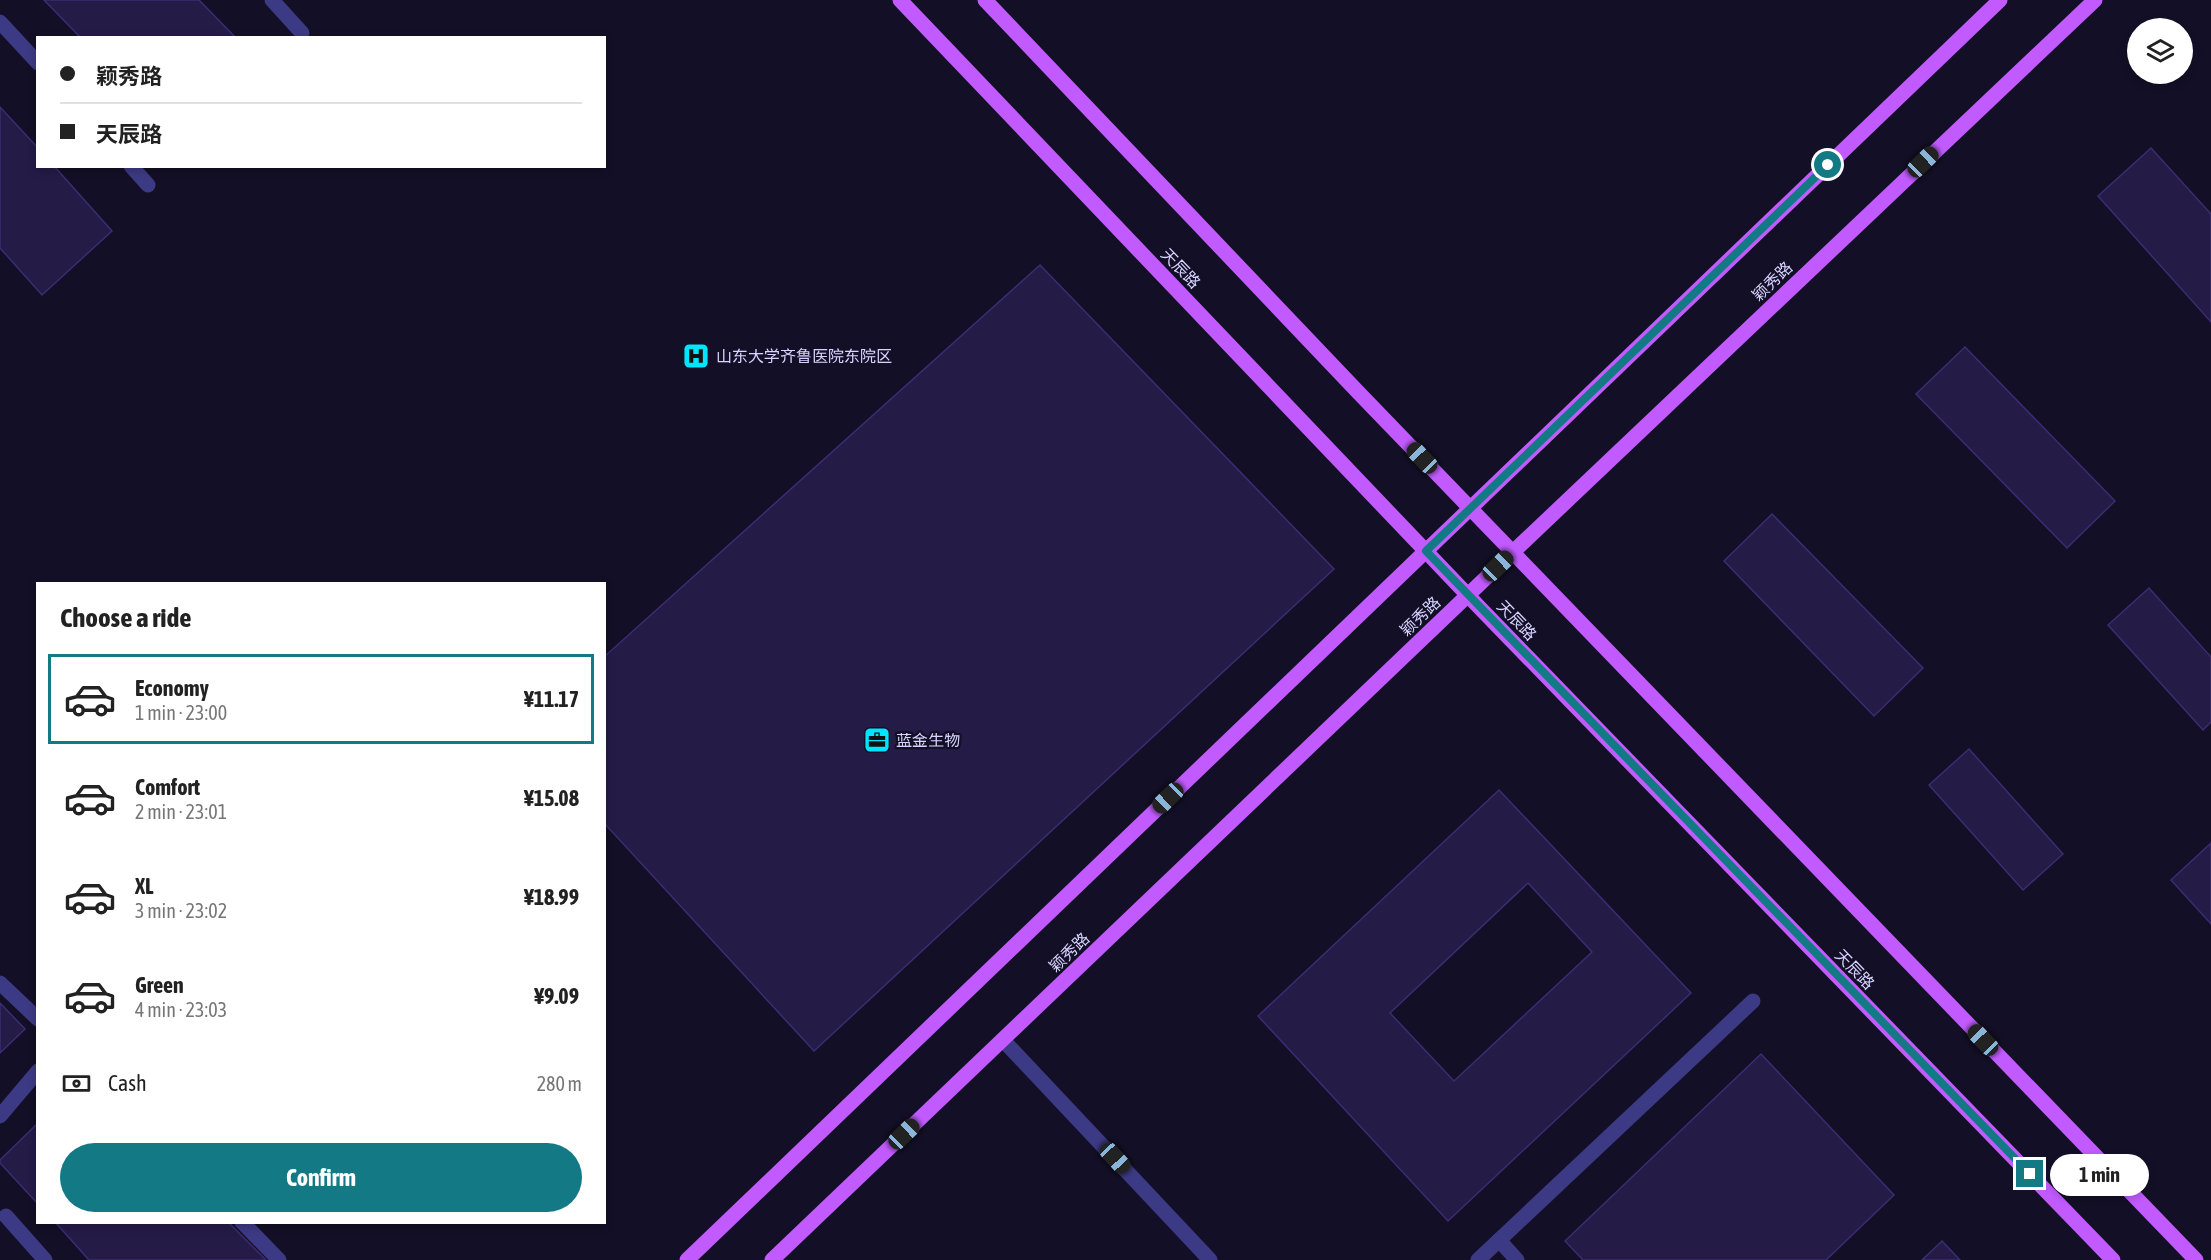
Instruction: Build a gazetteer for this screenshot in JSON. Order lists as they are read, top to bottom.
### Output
{
  "streets": {
    "main road": ["天辰路", "颖秀路"]
  },
  "crossings": [
    ["天辰路", "颖秀路"]
  ],
  "places": {
    "hospital": ["山东大学齐鲁医院东院区"],
    "office": ["蓝金生物"]
  },
  "page": {
    "banner": ["颖秀路", "天辰路"],
    "heading": "Choose a ride",
    "list": [
      {
        "name": "Economy",
        "note": "1 min · 23:00",
        "value": "¥11.17"
      },
      {
        "name": "Comfort",
        "note": "2 min · 23:01",
        "value": "¥15.08"
      },
      {
        "name": "XL",
        "note": "3 min · 23:02",
        "value": "¥18.99"
      },
      {
        "name": "Green",
        "note": "4 min · 23:03",
        "value": "¥9.09"
      }
    ],
    "pay": ["Cash", "280 m"],
    "buttons": "Confirm",
    "bubble": "1 min"
  }
}
